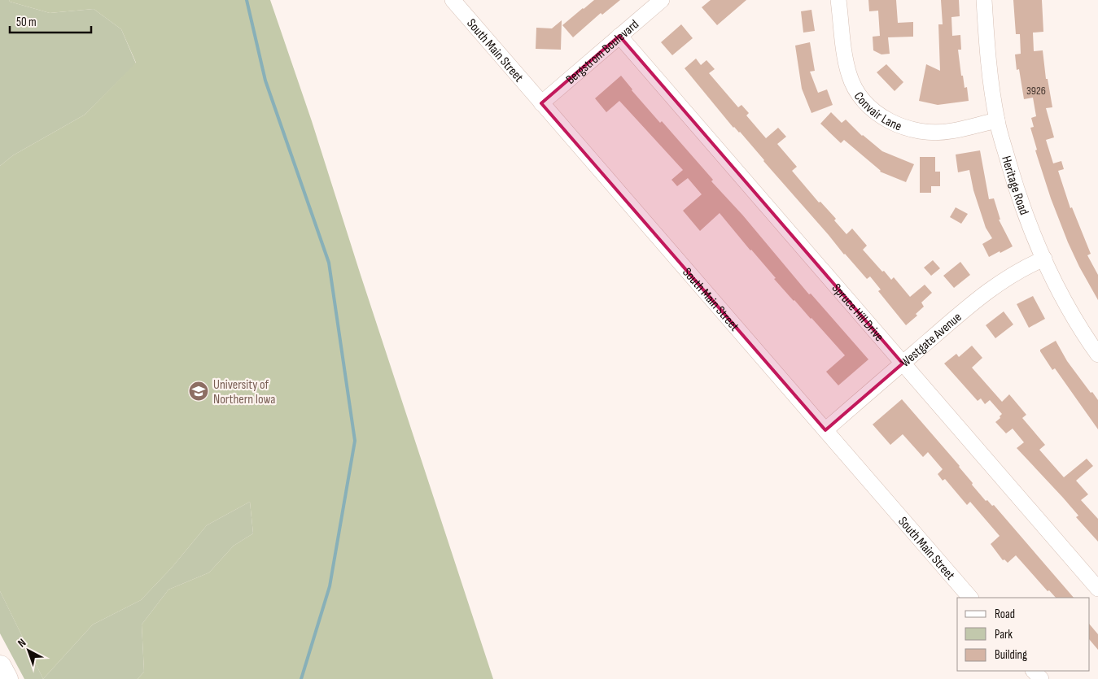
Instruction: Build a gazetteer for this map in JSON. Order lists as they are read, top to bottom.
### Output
{
  "streets": {
    "street": [
      "South Main Street",
      "Bergstrom Boulevard",
      "Convair Lane",
      "Heritage Road",
      "Spruce Hill Drive",
      "Westgate Avenue"
    ]
  },
  "crossings": [
    ["South Main Street", "Bergstrom Boulevard"],
    ["South Main Street", "Westgate Avenue"],
    ["Bergstrom Boulevard", "Spruce Hill Drive"],
    ["Convair Lane", "Heritage Road"],
    ["Heritage Road", "Westgate Avenue"],
    ["Spruce Hill Drive", "Westgate Avenue"]
  ],
  "places": {
    "school or university": ["University of Northern Iowa"]
  },
  "house_numbers": ["3926"],
  "legend": ["Road", "Park", "Building"],
  "scale_bar": "50 m",
  "north": "top left"
}
